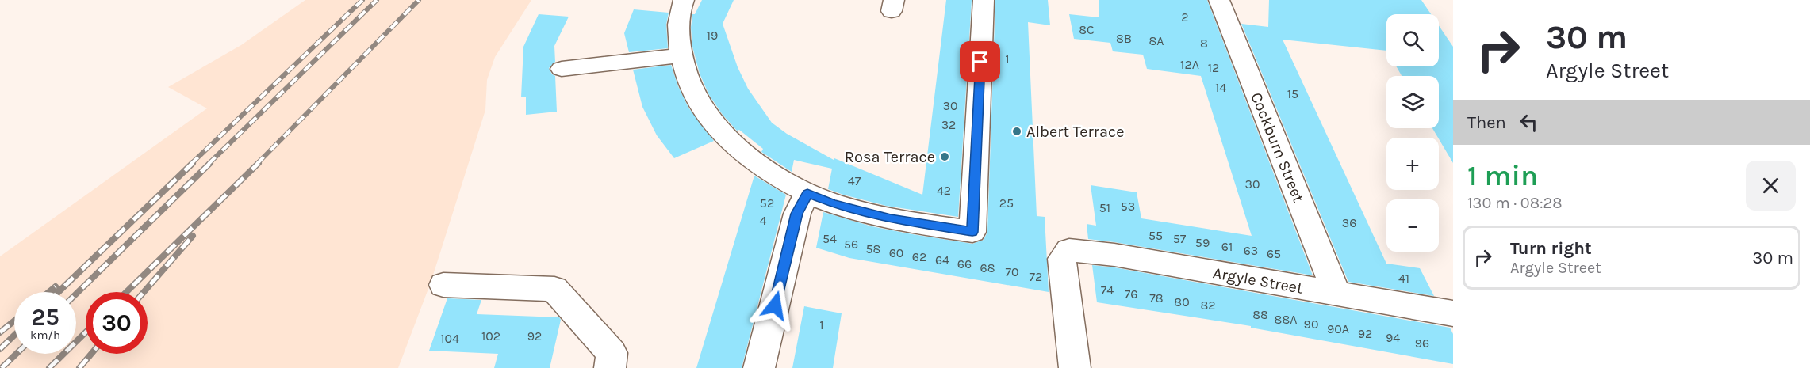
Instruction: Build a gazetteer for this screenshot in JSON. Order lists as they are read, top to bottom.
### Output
{
  "streets": {
    "street": ["Cockburn Street", "Argyle Street"]
  },
  "crossings": [
    ["Cockburn Street", "Argyle Street"]
  ],
  "places": ["Albert Terrace", "Rosa Terrace"],
  "house_numbers": [
    "2",
    "8C",
    "19",
    "8B",
    "8A",
    "8",
    "1",
    "12A",
    "12",
    "14",
    "15",
    "30",
    "32",
    "47",
    "30",
    "42",
    "52",
    "25",
    "53",
    "51",
    "4",
    "36",
    "55",
    "54",
    "57",
    "59",
    "56",
    "61",
    "58",
    "63",
    "60",
    "65",
    "62",
    "64",
    "66",
    "68",
    "70",
    "72",
    "41",
    "74",
    "76",
    "78",
    "80",
    "82",
    "88",
    "88A",
    "90",
    "1",
    "90A",
    "92",
    "102",
    "92",
    "94",
    "104",
    "96"
  ],
  "page": {
    "turn": ["30 m", "Argyle Street"],
    "map_buttons": ["+", "−"],
    "then": "Then",
    "heading": ["1 min", "130 m · 08:28"],
    "list": [
      {
        "name": "Turn right",
        "note": "Argyle Street",
        "value": "30 m"
      }
    ],
    "speed": "25 km/h",
    "limit": "30"
  }
}
